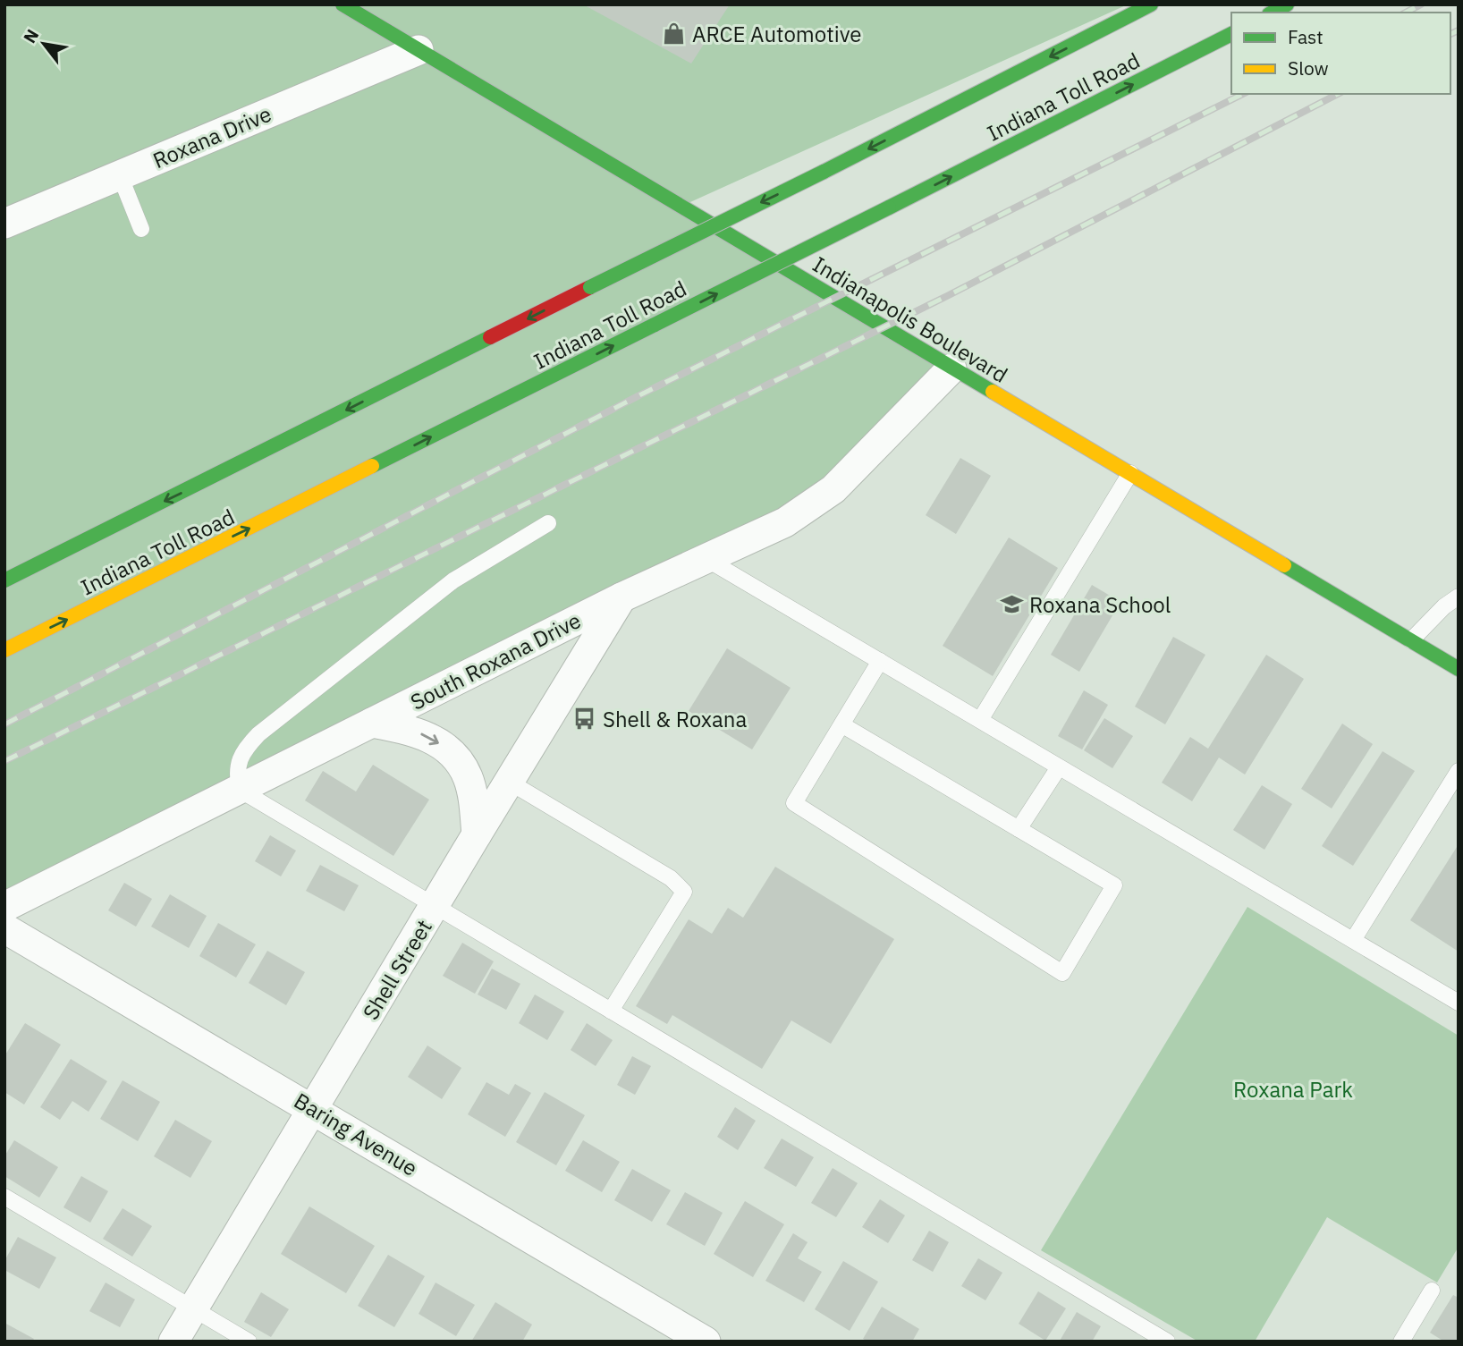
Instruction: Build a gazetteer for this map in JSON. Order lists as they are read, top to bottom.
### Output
{
  "streets": {
    "main road": ["Indiana Toll Road", "Indianapolis Boulevard"],
    "street": [
      "Roxana Drive",
      "South Roxana Drive",
      "Shell Street",
      "Baring Avenue"
    ]
  },
  "crossings": [
    ["Roxana Drive", "Indianapolis Boulevard"],
    ["Indianapolis Boulevard", "South Roxana Drive"],
    ["South Roxana Drive", "Shell Street"],
    ["Shell Street", "Baring Avenue"]
  ],
  "parks": ["Roxana Park"],
  "places": {
    "shop": ["ARCE Automotive"],
    "school or university": ["Roxana School"],
    "bus stop": ["Shell & Roxana"]
  },
  "legend": ["Fast", "Slow"],
  "north": "top left"
}
